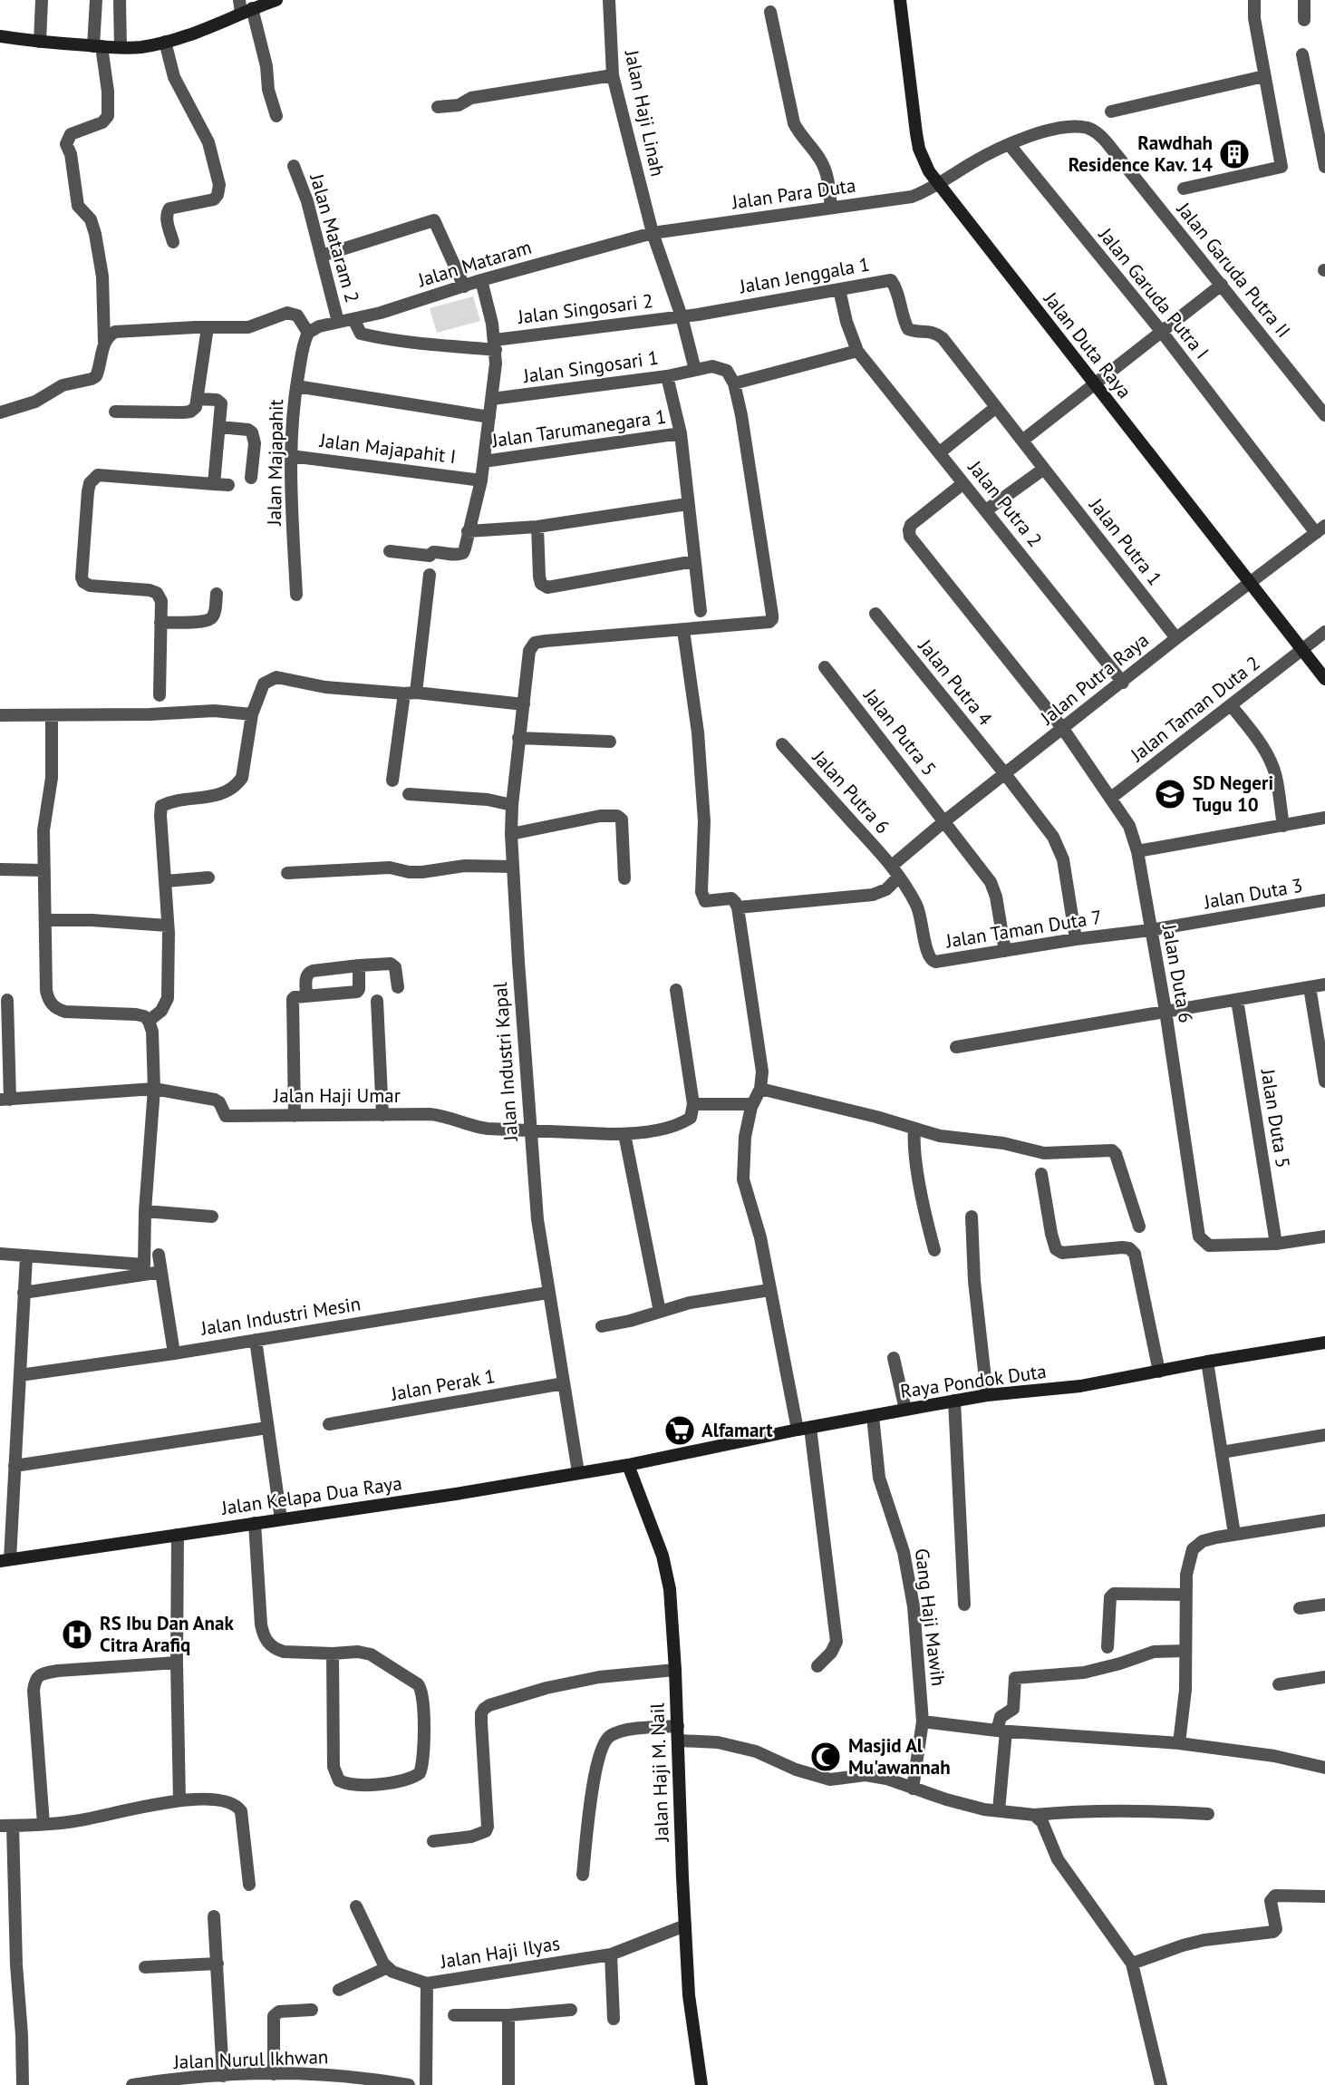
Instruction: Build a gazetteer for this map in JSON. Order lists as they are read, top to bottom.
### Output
{
  "streets": {
    "main road": [
      "Jalan Duta Raya",
      "Raya Pondok Duta",
      "Jalan Kelapa Dua Raya",
      "Jalan Haji M. Nail"
    ],
    "street": [
      "Jalan Haji Linah",
      "Jalan Para Duta",
      "Jalan Mataram 2",
      "Jalan Mataram",
      "Jalan Garuda Putra II",
      "Jalan Jenggala 1",
      "Jalan Garuda Putra I",
      "Jalan Singosari 2",
      "Jalan Singosari 1",
      "Jalan Tarumanegara 1",
      "Jalan Majapahit I",
      "Jalan Majapahit",
      "Jalan Putra 2",
      "Jalan Putra 1",
      "Jalan Putra Raya",
      "Jalan Putra 4",
      "Jalan Taman Duta 2",
      "Jalan Putra 5",
      "Jalan Putra 6",
      "Jalan Duta 3",
      "Jalan Taman Duta 7",
      "Jalan Duta 6",
      "Jalan Industri Kapal",
      "Jalan Haji Umar",
      "Jalan Duta 5",
      "Jalan Industri Mesin",
      "Jalan Perak 1",
      "Gang Haji Mawih",
      "Jalan Haji Ilyas",
      "Jalan Nurul Ikhwan"
    ]
  },
  "crossings": [
    ["Jalan Haji Linah", "Jalan Para Duta"],
    ["Jalan Haji Linah", "Jalan Mataram"],
    ["Jalan Haji Linah", "Jalan Jenggala 1"],
    ["Jalan Haji Linah", "Jalan Singosari 2"],
    ["Jalan Haji Linah", "Jalan Singosari 1"],
    ["Jalan Para Duta", "Jalan Mataram"],
    ["Jalan Para Duta", "Jalan Duta Raya"],
    ["Jalan Mataram 2", "Jalan Mataram"],
    ["Jalan Mataram", "Jalan Singosari 2"],
    ["Jalan Mataram", "Jalan Majapahit"],
    ["Jalan Garuda Putra II", "Jalan Garuda Putra I"],
    ["Jalan Jenggala 1", "Jalan Singosari 2"],
    ["Jalan Jenggala 1", "Jalan Putra 2"],
    ["Jalan Jenggala 1", "Jalan Putra 1"],
    ["Jalan Garuda Putra I", "Jalan Putra Raya"],
    ["Jalan Duta Raya", "Jalan Putra Raya"],
    ["Jalan Duta Raya", "Jalan Taman Duta 2"],
    ["Jalan Majapahit I", "Jalan Majapahit"],
    ["Jalan Putra 2", "Jalan Putra Raya"],
    ["Jalan Putra 2", "Jalan Duta 6"],
    ["Jalan Putra 1", "Jalan Putra Raya"],
    ["Jalan Putra Raya", "Jalan Putra 4"],
    ["Jalan Putra Raya", "Jalan Putra 5"],
    ["Jalan Putra Raya", "Jalan Putra 6"],
    ["Jalan Putra Raya", "Jalan Taman Duta 7"],
    ["Jalan Putra Raya", "Jalan Duta 6"],
    ["Jalan Putra Raya", "Jalan Industri Kapal"],
    ["Jalan Putra 4", "Jalan Taman Duta 7"],
    ["Jalan Taman Duta 2", "Jalan Duta 6"],
    ["Jalan Putra 5", "Jalan Taman Duta 7"],
    ["Jalan Putra 6", "Jalan Taman Duta 7"],
    ["Jalan Duta 3", "Jalan Taman Duta 7"],
    ["Jalan Duta 3", "Jalan Duta 6"],
    ["Jalan Taman Duta 7", "Jalan Duta 6"],
    ["Jalan Duta 6", "Jalan Duta 5"],
    ["Jalan Industri Kapal", "Jalan Haji Umar"],
    ["Jalan Industri Kapal", "Jalan Industri Mesin"],
    ["Jalan Industri Kapal", "Jalan Perak 1"],
    ["Jalan Industri Kapal", "Jalan Kelapa Dua Raya"],
    ["Raya Pondok Duta", "Jalan Kelapa Dua Raya"],
    ["Raya Pondok Duta", "Gang Haji Mawih"],
    ["Raya Pondok Duta", "Jalan Haji M. Nail"],
    ["Jalan Kelapa Dua Raya", "Jalan Haji M. Nail"],
    ["Jalan Haji M. Nail", "Jalan Haji Ilyas"]
  ],
  "places": {
    "building": ["Rawdhah Residence Kav. 14"],
    "school or university": ["SD Negeri Tugu 10"],
    "supermarket": ["Alfamart"],
    "hospital": ["RS Ibu Dan Anak Citra Arafiq"],
    "mosque": ["Masjid Al Mu'awannah"]
  }
}
